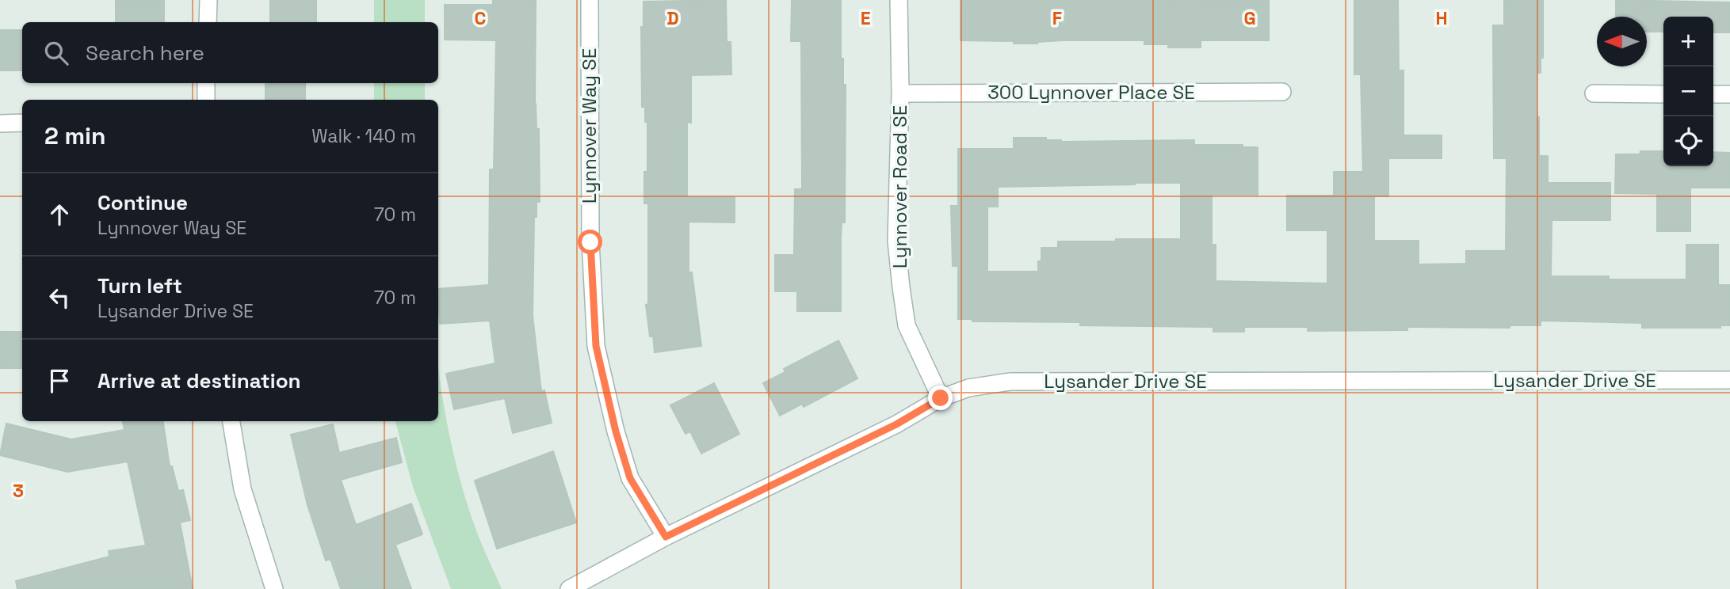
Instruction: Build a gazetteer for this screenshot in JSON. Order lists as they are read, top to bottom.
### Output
{
  "streets": {
    "street": [
      "300 Lynnover Place SE",
      "Lynnover Way SE",
      "Lynnover Road SE",
      "Lysander Drive SE"
    ]
  },
  "crossings": [
    ["300 Lynnover Place SE", "Lynnover Road SE"],
    ["Lynnover Way SE", "Lysander Drive SE"],
    ["Lynnover Road SE", "Lysander Drive SE"]
  ],
  "north": "left",
  "page": {
    "map_buttons": ["+", "−"],
    "search": "Search here",
    "heading": ["2 min", "Walk · 140 m"],
    "list": [
      ["Continue", "Lynnover Way SE", "70 m"],
      ["Turn left", "Lysander Drive SE", "70 m"],
      "Arrive at destination"
    ]
  },
  "grid": {
    "columns": [
      "C",
      "D",
      "E",
      "F",
      "G",
      "H"
    ],
    "rows": ["3"]
  }
}
